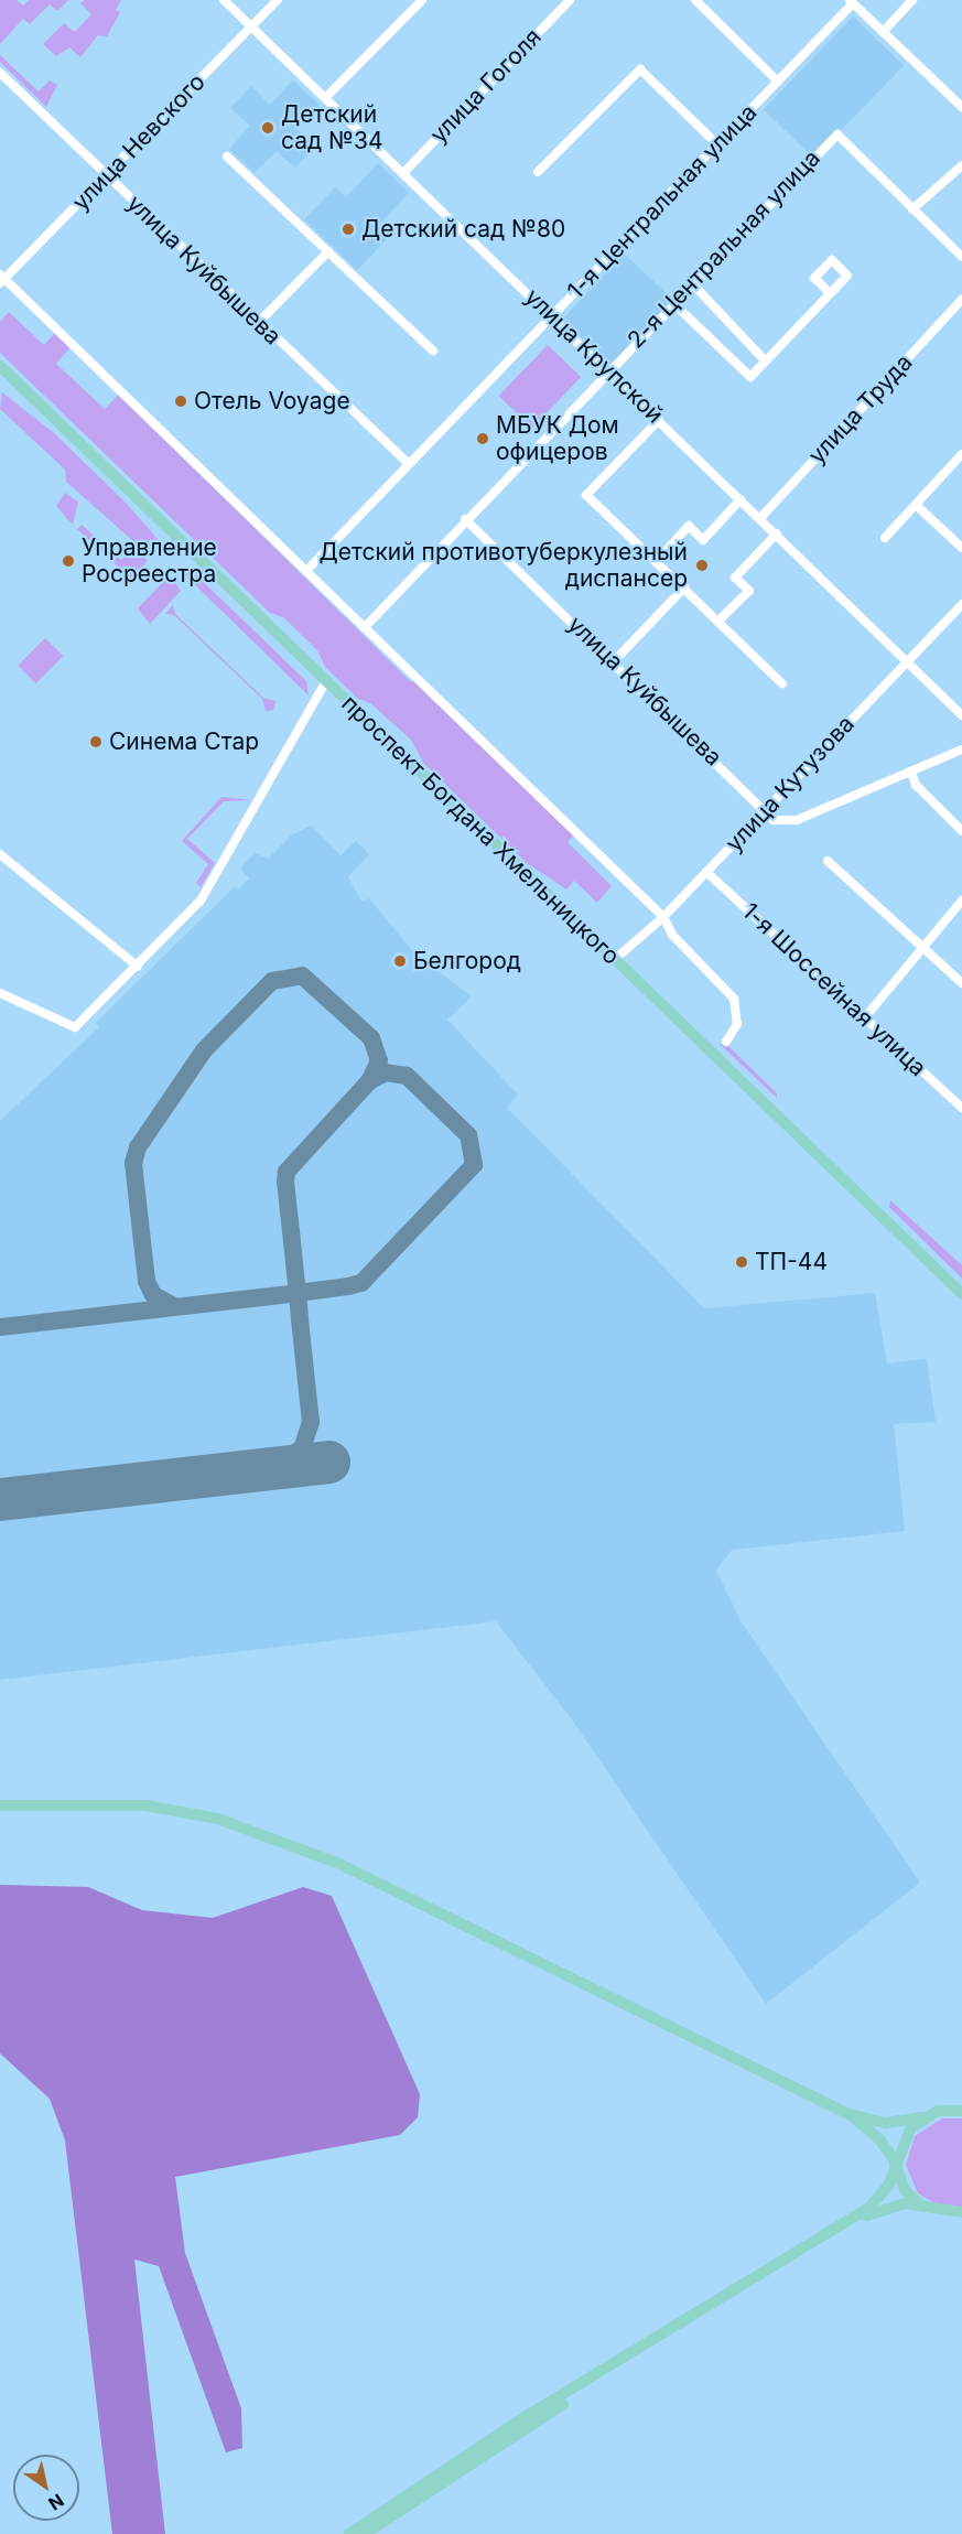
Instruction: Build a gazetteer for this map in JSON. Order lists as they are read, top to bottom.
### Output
{
  "streets": {
    "main road": ["проспект Богдана Хмельницкого"],
    "street": [
      "улица Гоголя",
      "улица Невского",
      "1-я Центральная улица",
      "2-я Центральная улица",
      "улица Куйбышева",
      "улица Крупской",
      "улица Труда",
      "улица Кутузова",
      "1-я Шоссейная улица"
    ]
  },
  "crossings": [
    ["улица Гоголя", "улица Крупской"],
    ["улица Невского", "улица Куйбышева"],
    ["улица Невского", "улица Крупской"],
    ["1-я Центральная улица", "улица Куйбышева"],
    ["1-я Центральная улица", "улица Крупской"],
    ["2-я Центральная улица", "улица Куйбышева"],
    ["2-я Центральная улица", "улица Крупской"],
    ["улица Куйбышева", "улица Кутузова"],
    ["улица Крупской", "улица Труда"],
    ["улица Крупской", "улица Кутузова"],
    ["улица Кутузова", "проспект Богдана Хмельницкого"],
    ["улица Кутузова", "1-я Шоссейная улица"]
  ],
  "places": [
    "Детский сад №34",
    "Детский сад №80",
    "Отель Voyage",
    "МБУК Дом офицеров",
    "Управление Росреестра",
    "Детский противотуберкулезный диспансер",
    "Синема Стар",
    "Белгород",
    "ТП-44"
  ],
  "north": "bottom right"
}
